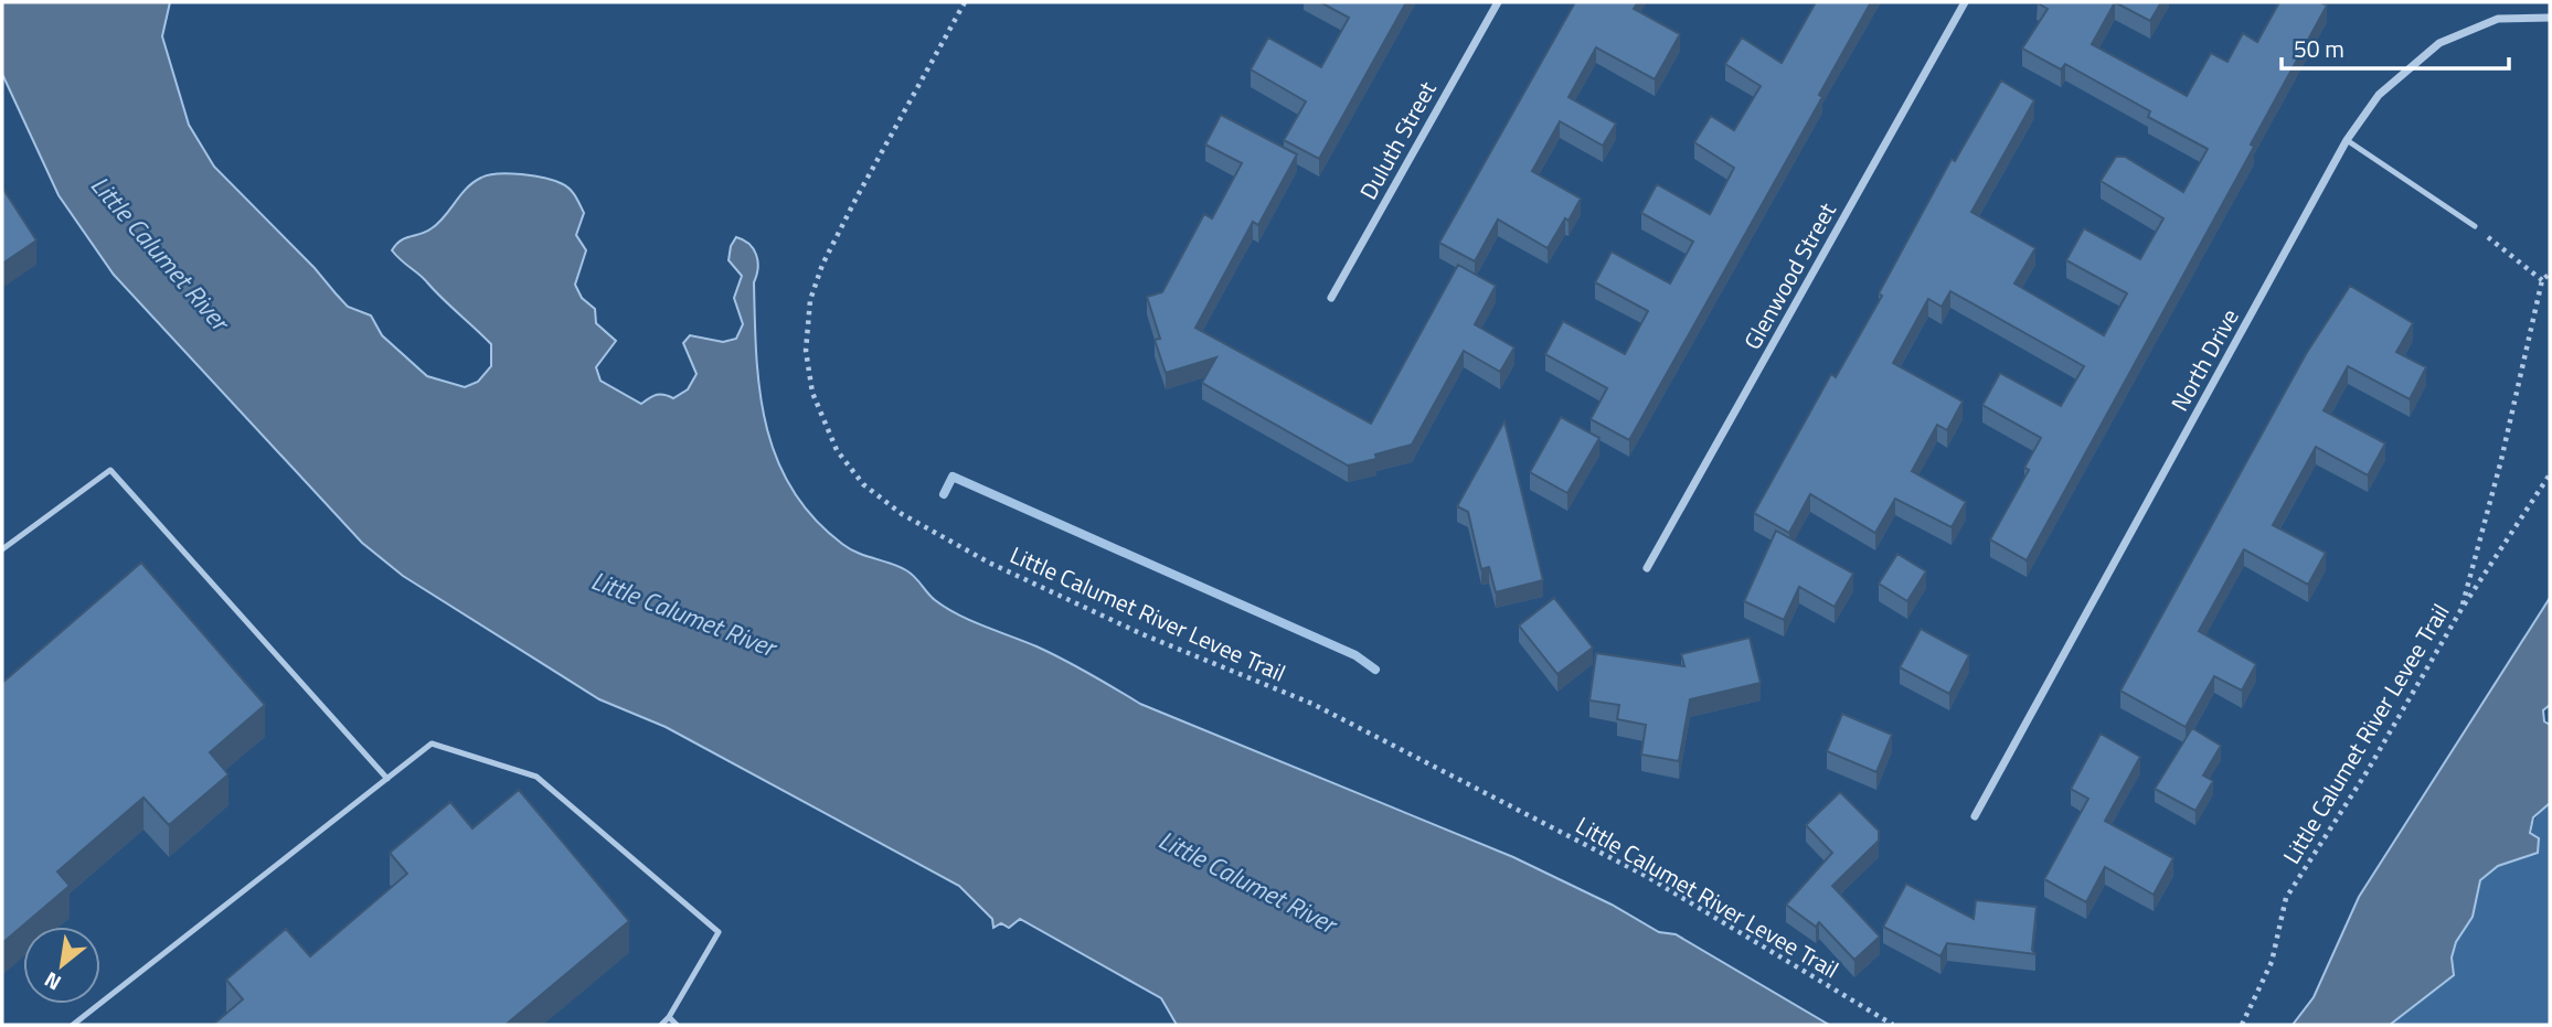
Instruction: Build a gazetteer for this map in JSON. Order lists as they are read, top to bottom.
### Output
{
  "streets": {
    "street": ["Duluth Street", "Glenwood Street", "North Drive"],
    "path": ["Little Calumet River Levee Trail"]
  },
  "water": ["Little Calumet River"],
  "scale_bar": "50 m",
  "north": "bottom left"
}
